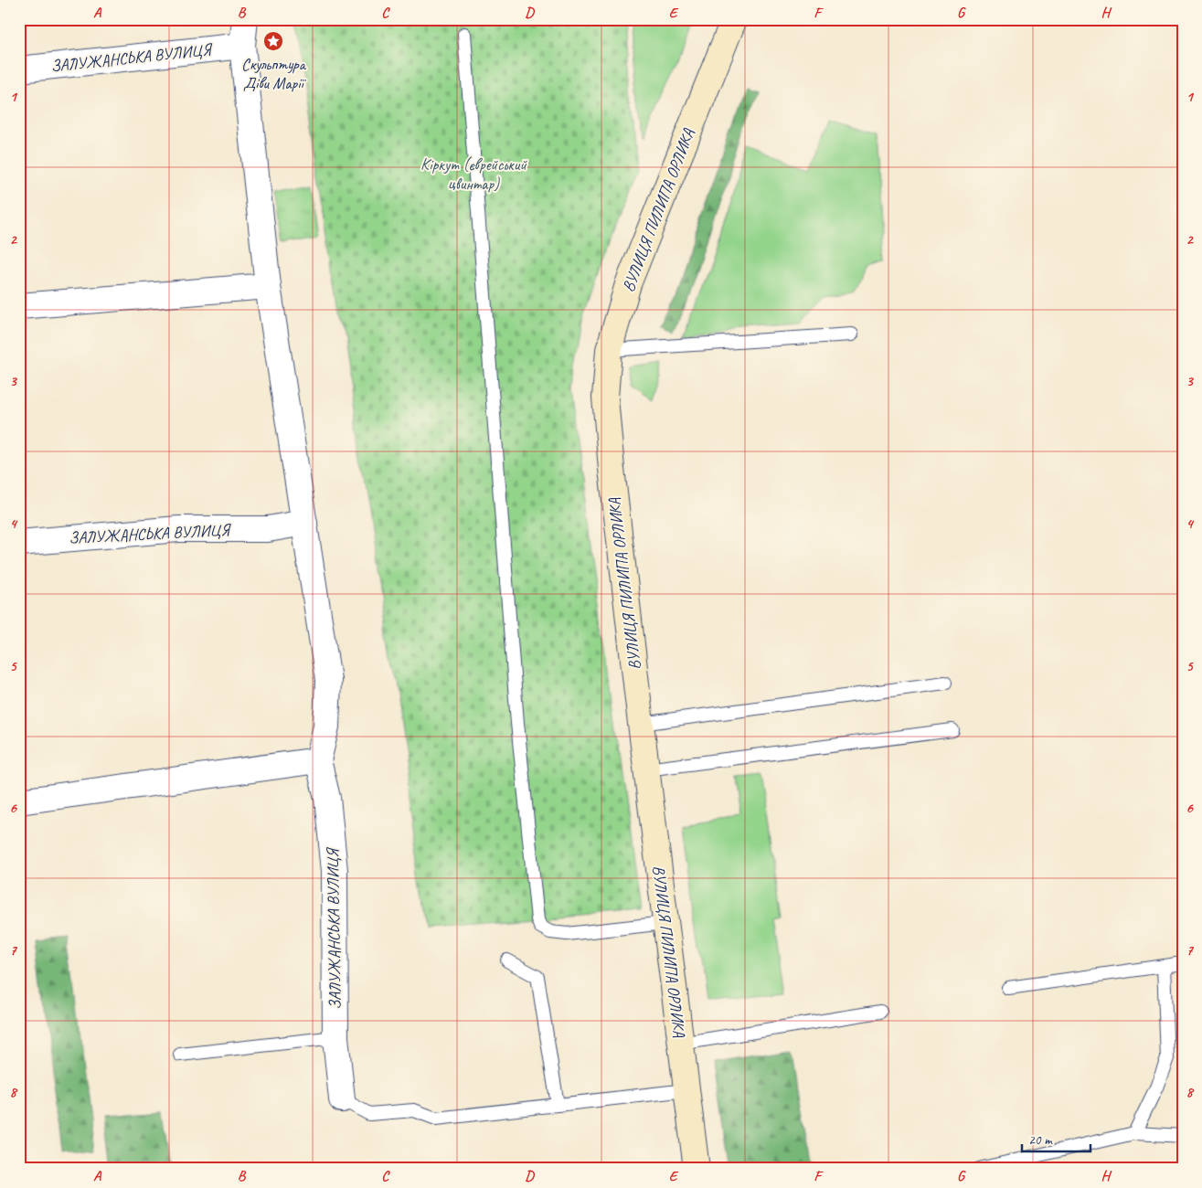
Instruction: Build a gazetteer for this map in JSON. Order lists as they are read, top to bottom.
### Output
{
  "streets": {
    "main road": ["ВУЛИЦЯ ПИЛИПА ОРЛИКА"],
    "street": ["ЗАЛУЖАНСЬКА ВУЛИЦЯ"]
  },
  "parks": ["Кіркут (єврейський цвинтар)"],
  "places": {
    "place": ["Скульптура Діви Марії"]
  },
  "scale_bar": "20 m",
  "grid": {
    "columns": [
      "A",
      "B",
      "C",
      "D",
      "E",
      "F",
      "G",
      "H"
    ],
    "rows": [
      "1",
      "2",
      "3",
      "4",
      "5",
      "6",
      "7",
      "8"
    ]
  }
}
